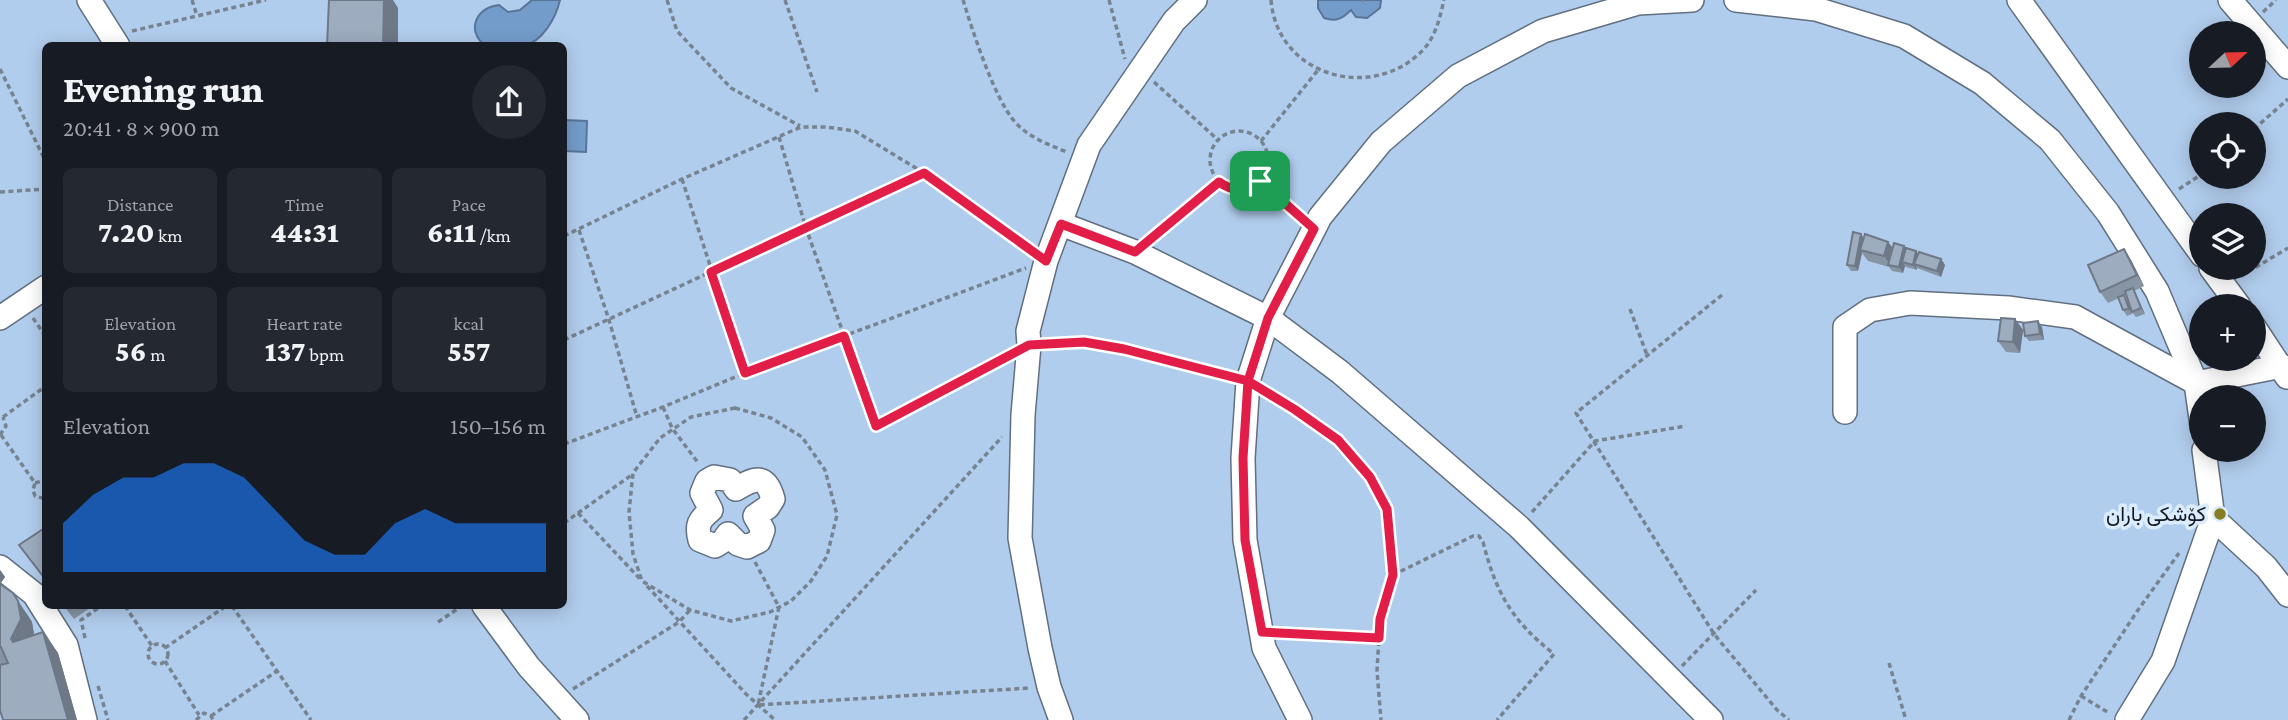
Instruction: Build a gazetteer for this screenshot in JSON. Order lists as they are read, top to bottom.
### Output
{
  "places": ["کۆشکی باران"],
  "north": "right",
  "page": {
    "map_buttons": ["+", "−"],
    "heading": ["Evening run", "20:41 · 8 × 900 m"],
    "stats": [
      ["Distance", "7.20 km"],
      ["Time", "44:31"],
      ["Pace", "6:11 /km"],
      ["Elevation", "56 m"],
      ["Heart rate", "137 bpm"],
      ["kcal", "557"]
    ],
    "chart": ["Elevation", "150–156 m"]
  }
}
